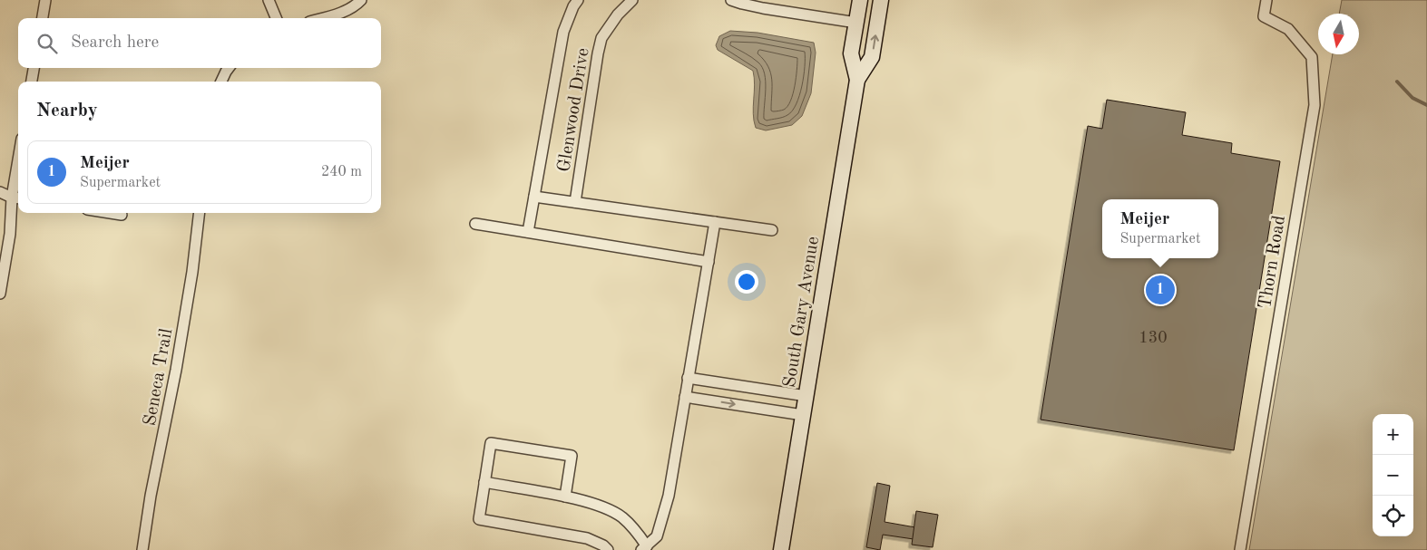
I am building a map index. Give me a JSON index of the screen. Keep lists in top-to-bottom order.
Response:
{
  "streets": {
    "main road": ["South Gary Avenue"],
    "street": ["Glenwood Drive", "Thorn Road", "Seneca Trail"]
  },
  "house_numbers": ["130"],
  "north": "bottom",
  "page": {
    "search": "Search here",
    "heading": "Nearby",
    "list": [
      {
        "mark": "1",
        "name": "Meijer",
        "note": "Supermarket",
        "value": "240 m"
      }
    ],
    "popup": ["Meijer", "Supermarket"],
    "pins": "1",
    "map_buttons": ["+", "−"]
  }
}
